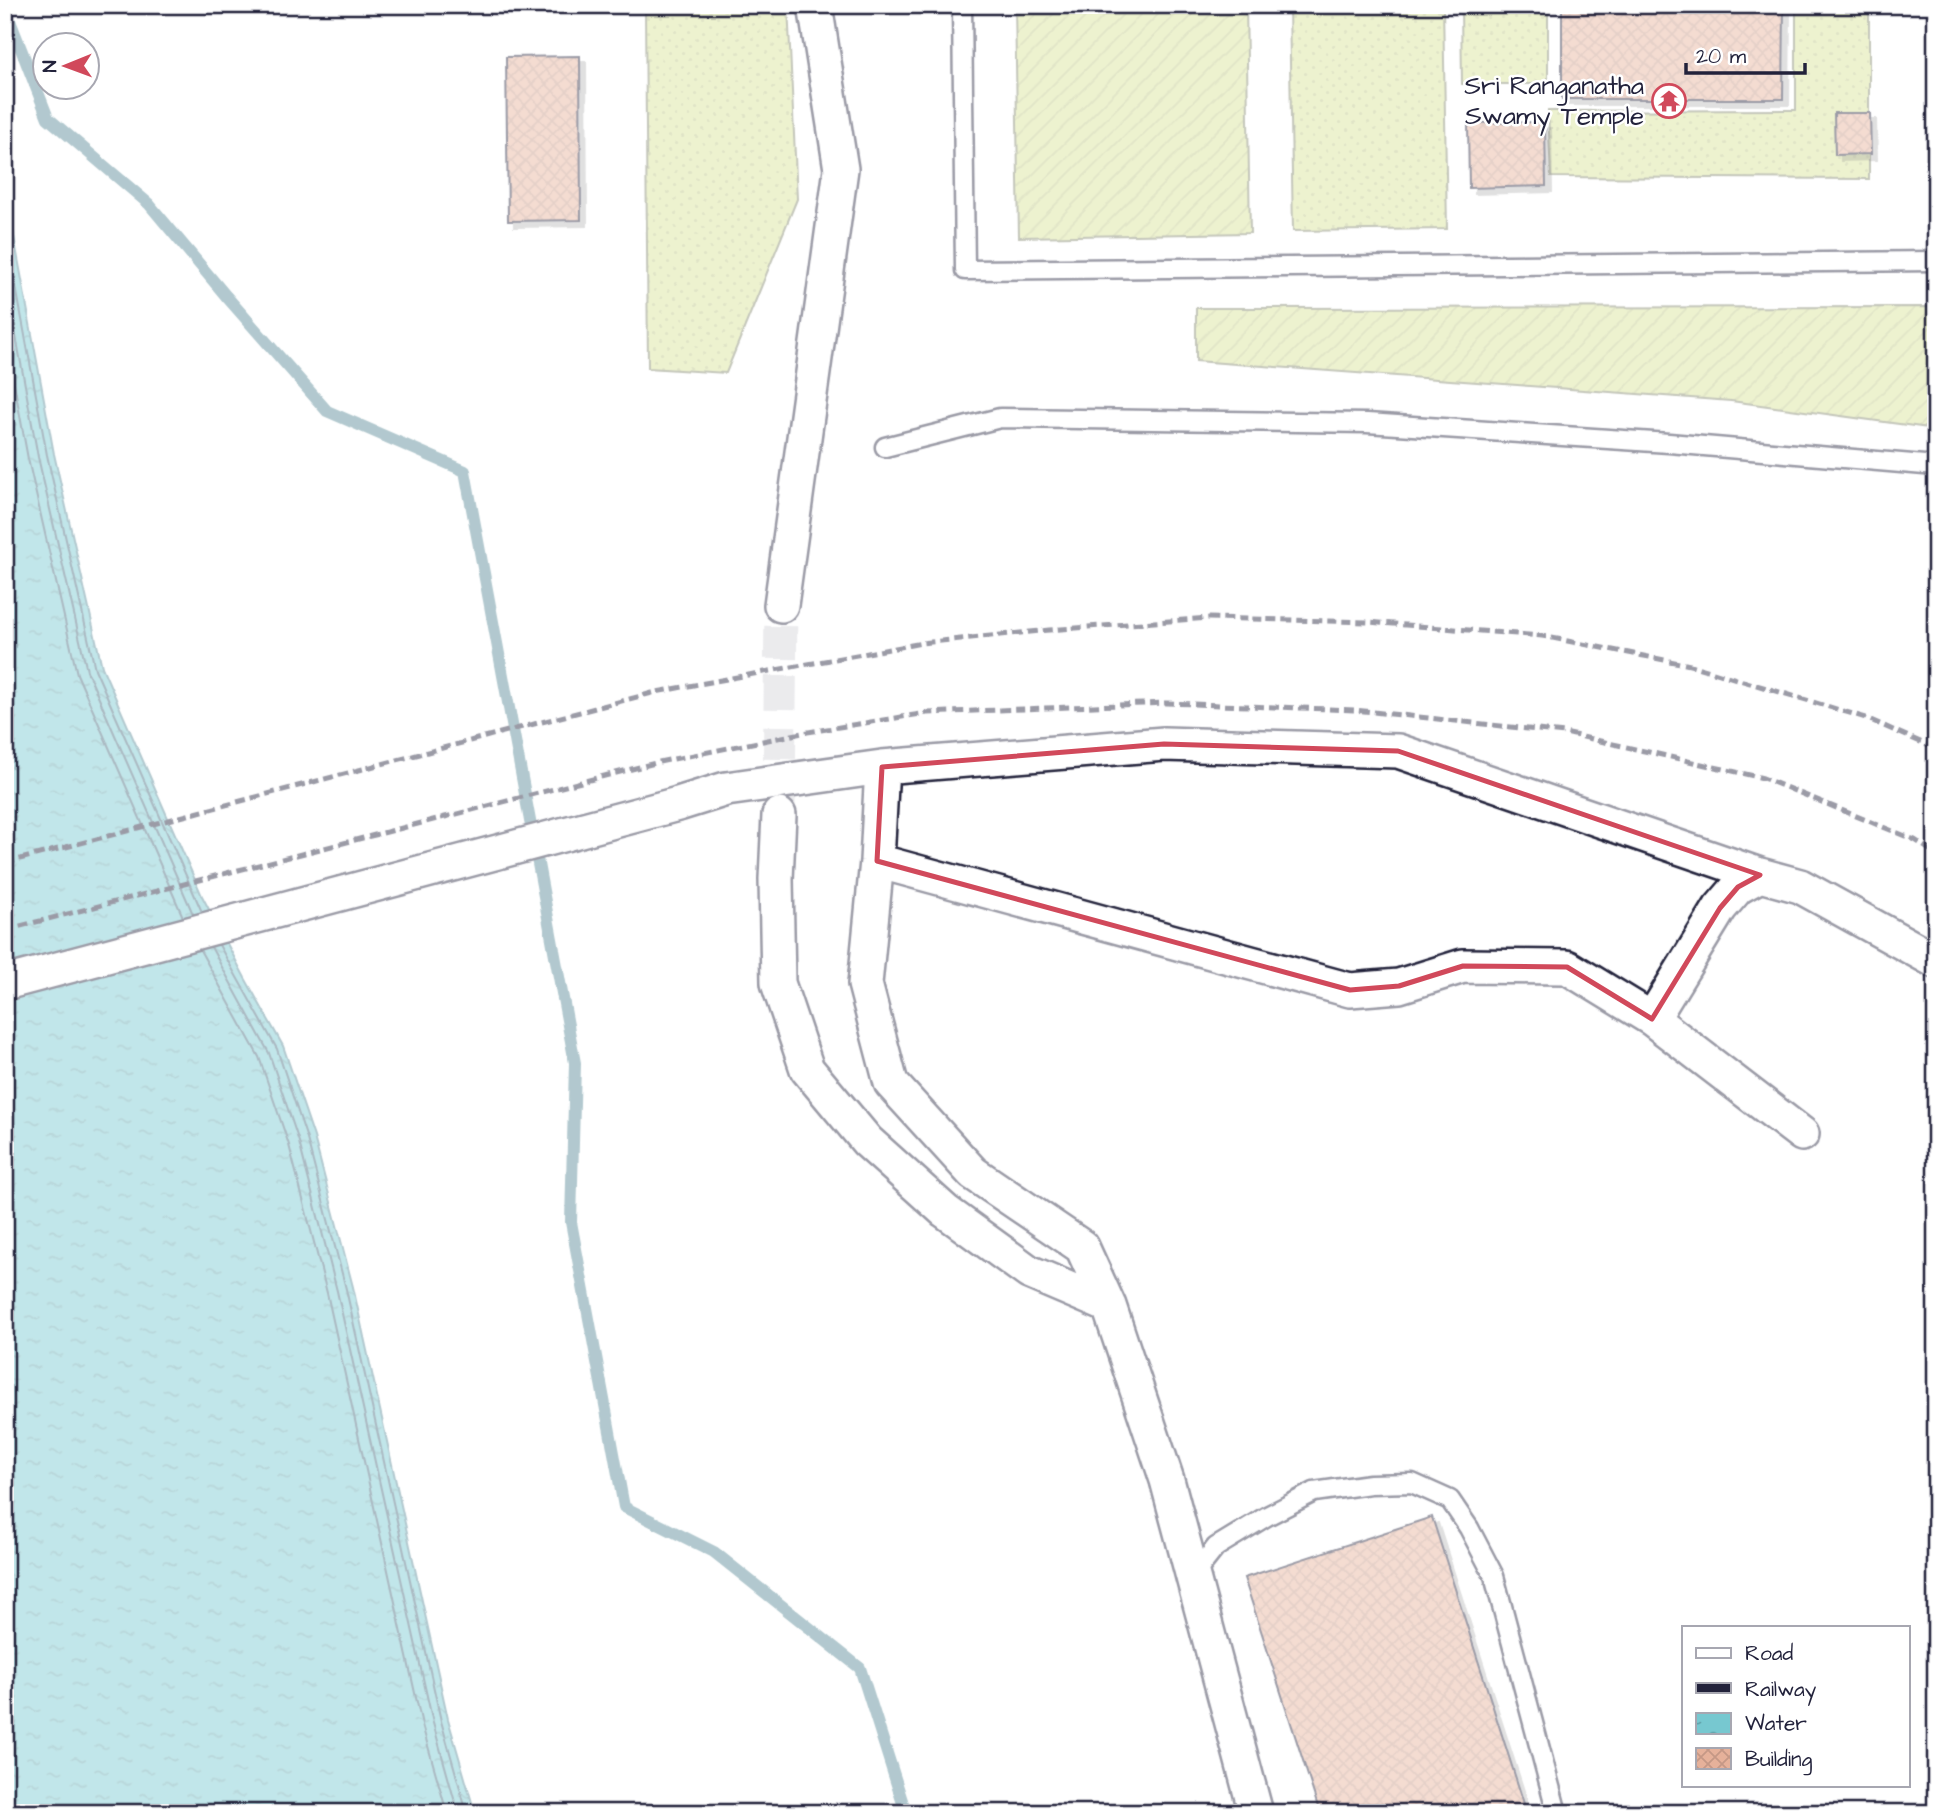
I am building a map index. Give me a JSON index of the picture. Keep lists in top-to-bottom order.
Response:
{
  "places": {
    "temple": ["Sri Ranganatha Swamy Temple"]
  },
  "legend": [
    "Road",
    "Railway",
    "Water",
    "Building"
  ],
  "scale_bar": "20 m",
  "north": "left"
}
